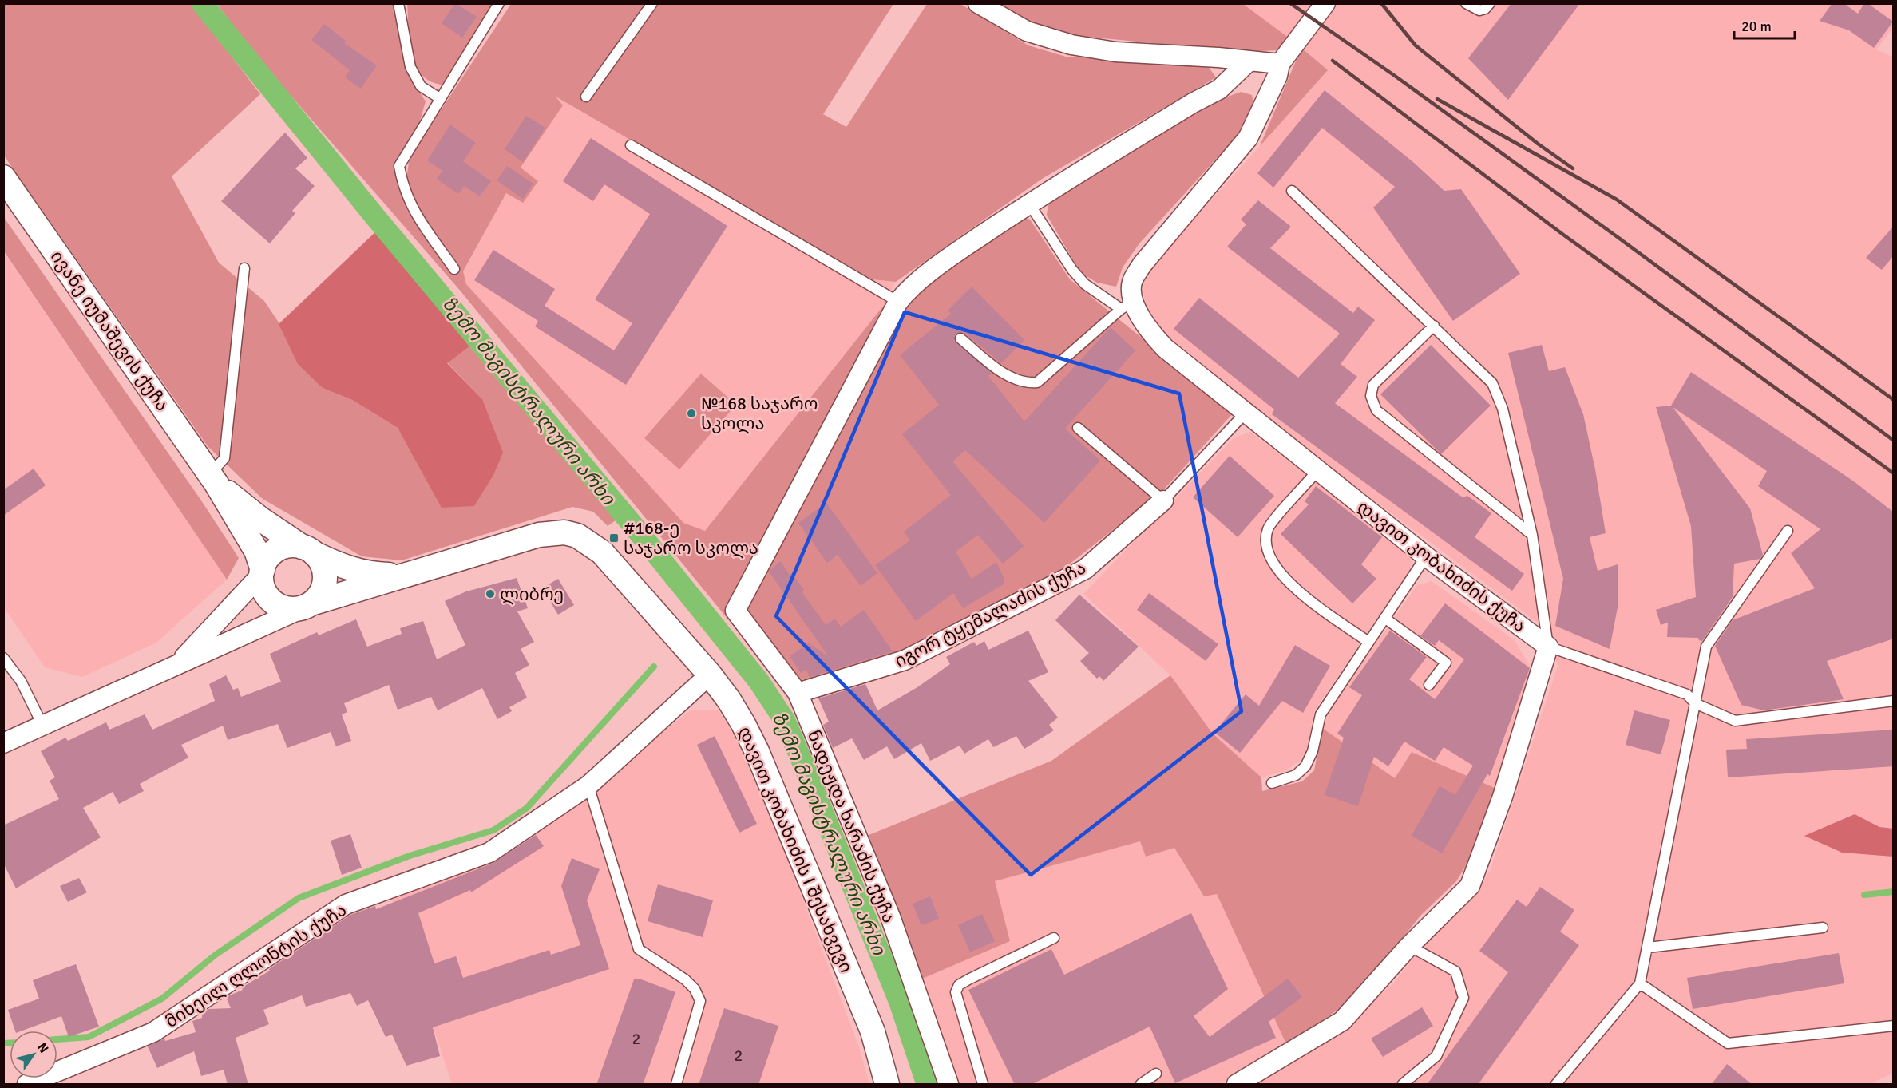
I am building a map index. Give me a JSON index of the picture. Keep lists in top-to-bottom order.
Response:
{
  "streets": {
    "street": [
      "ივანე იუმაშევის ქუჩა",
      "დავით კობახიძის ქუჩა",
      "იგორ ტყემალაძის ქუჩა",
      "ნადეჟდა ხარაძის ქუჩა",
      "დავით კობახიძის I შესახვევი",
      "მიხეილ ღლონტის ქუჩა"
    ]
  },
  "crossings": [
    ["ივანე იუმაშევის ქუჩა", "დავით კობახიძის I შესახვევი"],
    ["დავით კობახიძის ქუჩა", "იგორ ტყემალაძის ქუჩა"],
    ["იგორ ტყემალაძის ქუჩა", "ნადეჟდა ხარაძის ქუჩა"],
    ["დავით კობახიძის I შესახვევი", "მიხეილ ღლონტის ქუჩა"]
  ],
  "water": ["ზემო მაგისტრალური არხი"],
  "places": {
    "other": ["№168 საჯარო სკოლა", "ლიბრე"],
    "transit": ["#168-ე საჯარო სკოლა"]
  },
  "house_numbers": ["2", "2"],
  "scale_bar": "20 m",
  "north": "top right"
}
